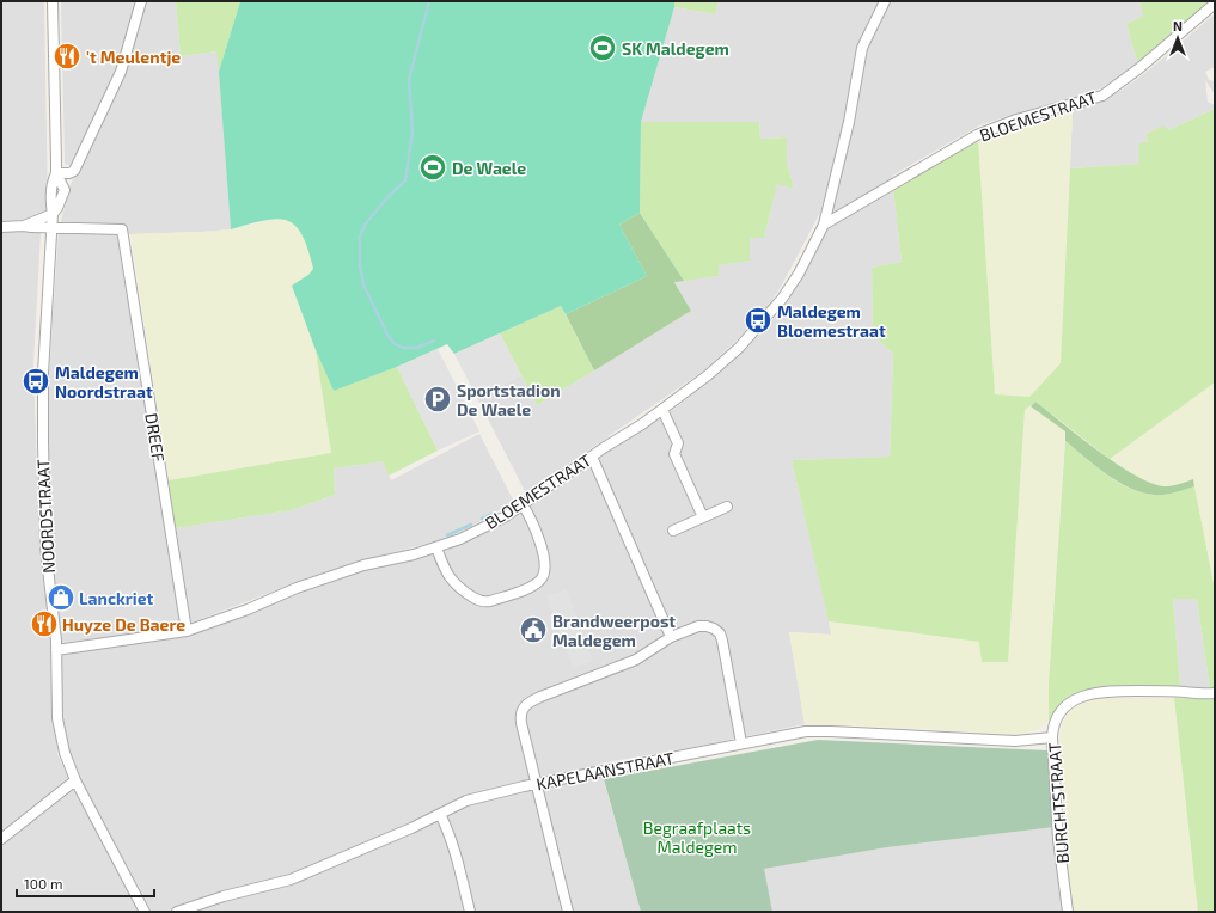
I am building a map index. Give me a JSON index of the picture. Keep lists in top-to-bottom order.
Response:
{
  "streets": {
    "street": [
      "BLOEMESTRAAT",
      "DREEF",
      "NOORDSTRAAT",
      "KAPELAANSTRAAT",
      "BURCHTSTRAAT"
    ]
  },
  "crossings": [
    ["BLOEMESTRAAT", "DREEF"],
    ["BLOEMESTRAAT", "NOORDSTRAAT"],
    ["DREEF", "NOORDSTRAAT"],
    ["KAPELAANSTRAAT", "BURCHTSTRAAT"]
  ],
  "parks": ["Begraafplaats Maldegem"],
  "places": {
    "sports": ["SK Maldegem", "De Waele"],
    "restaurant": ["'t Meulentje", "Huyze De Baere"],
    "bus stop": ["Maldegem Bloemestraat", "Maldegem Noordstraat"],
    "parking": ["Sportstadion De Waele"],
    "shop": ["Lanckriet"],
    "public building": ["Brandweerpost Maldegem"]
  },
  "scale_bar": "100 m",
  "north": "top"
}
